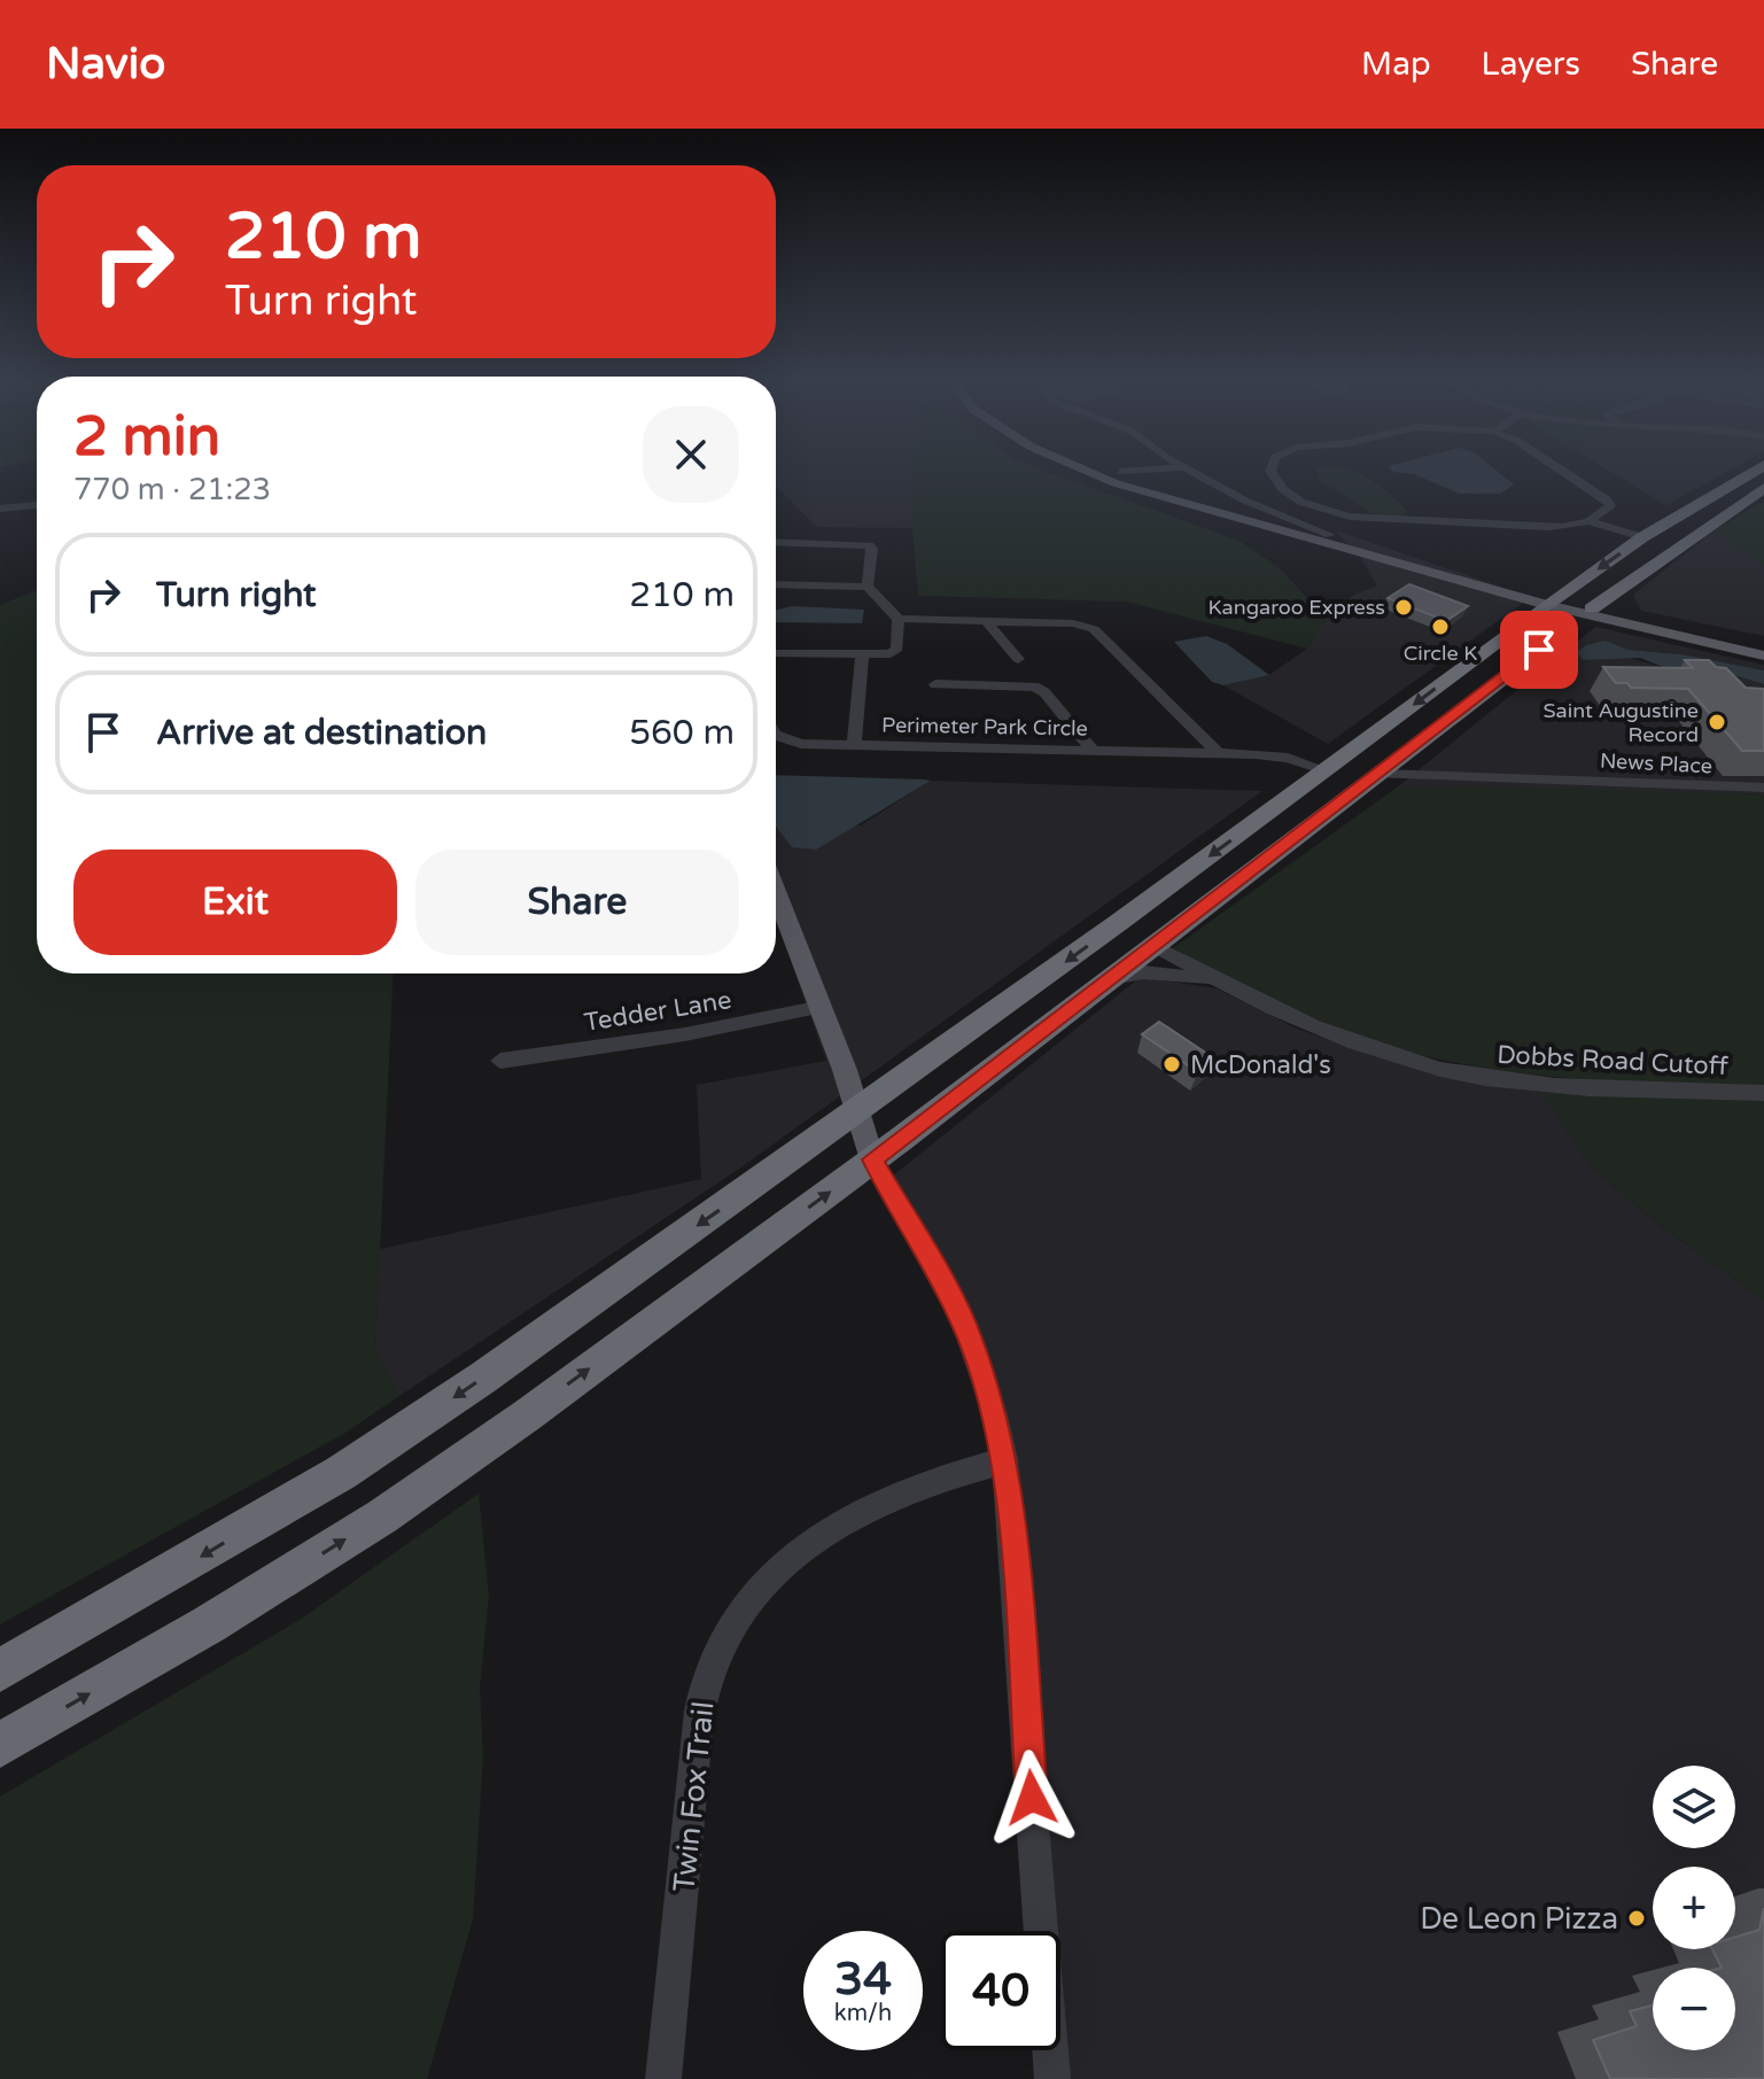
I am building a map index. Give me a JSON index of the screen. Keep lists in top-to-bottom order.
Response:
{
  "streets": {
    "street": [
      "Perimeter Park Circle",
      "News Place",
      "Tedder Lane",
      "Dobbs Road Cutoff",
      "Twin Fox Trail"
    ]
  },
  "places": [
    "Kangaroo Express",
    "Circle K",
    "Saint Augustine Record",
    "McDonald's",
    "De Leon Pizza"
  ],
  "page": {
    "header": "Navio",
    "nav": ["Map", "Layers", "Share"],
    "turn": ["210 m", "Turn right"],
    "heading": ["2 min", "770 m · 21:23"],
    "list": [
      {
        "name": "Turn right",
        "value": "210 m"
      },
      {
        "name": "Arrive at destination",
        "value": "560 m"
      }
    ],
    "buttons": ["Exit", "Share"],
    "map_buttons": ["+", "−"],
    "speed": "34 km/h",
    "limit": "40"
  }
}
